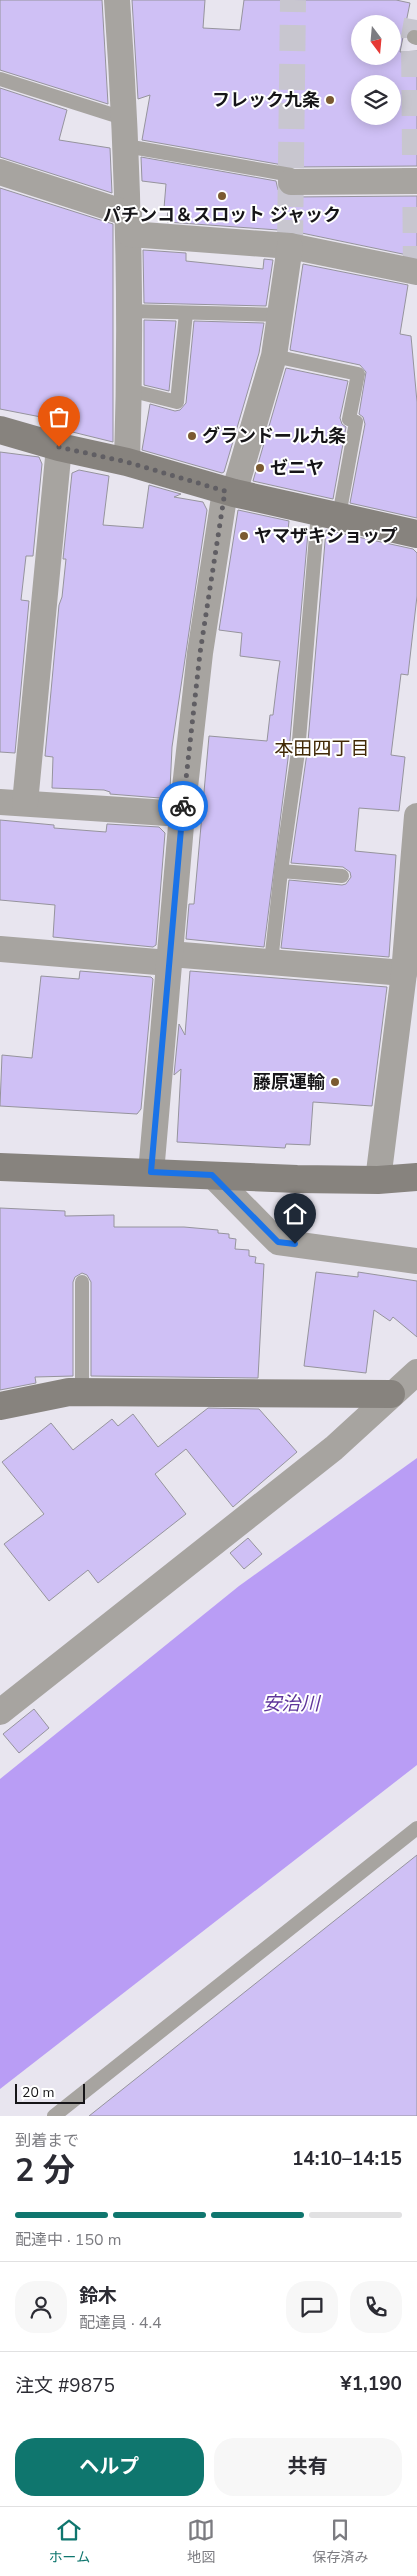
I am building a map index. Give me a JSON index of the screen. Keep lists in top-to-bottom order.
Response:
{
  "districts": ["本田四丁目"],
  "water": ["安治川"],
  "places": [
    "フレック九条",
    "パチンコ＆スロット ジャック",
    "グランドール九条",
    "ゼニヤ",
    "ヤマザキショップ",
    "藤原運輸"
  ],
  "scale_bar": "20 m",
  "north": "bottom",
  "page": {
    "scale": "20 m",
    "heading": ["2 分", "到着まで", "14:10–14:15"],
    "panel": [
      "鈴木",
      "配達員 · 4.4",
      "注文 #9875",
      "¥1,190"
    ],
    "bar": "配達中 · 150 m",
    "buttons": ["ヘルプ", "共有"],
    "tabs": ["ホーム", "地図", "保存済み"]
  }
}
